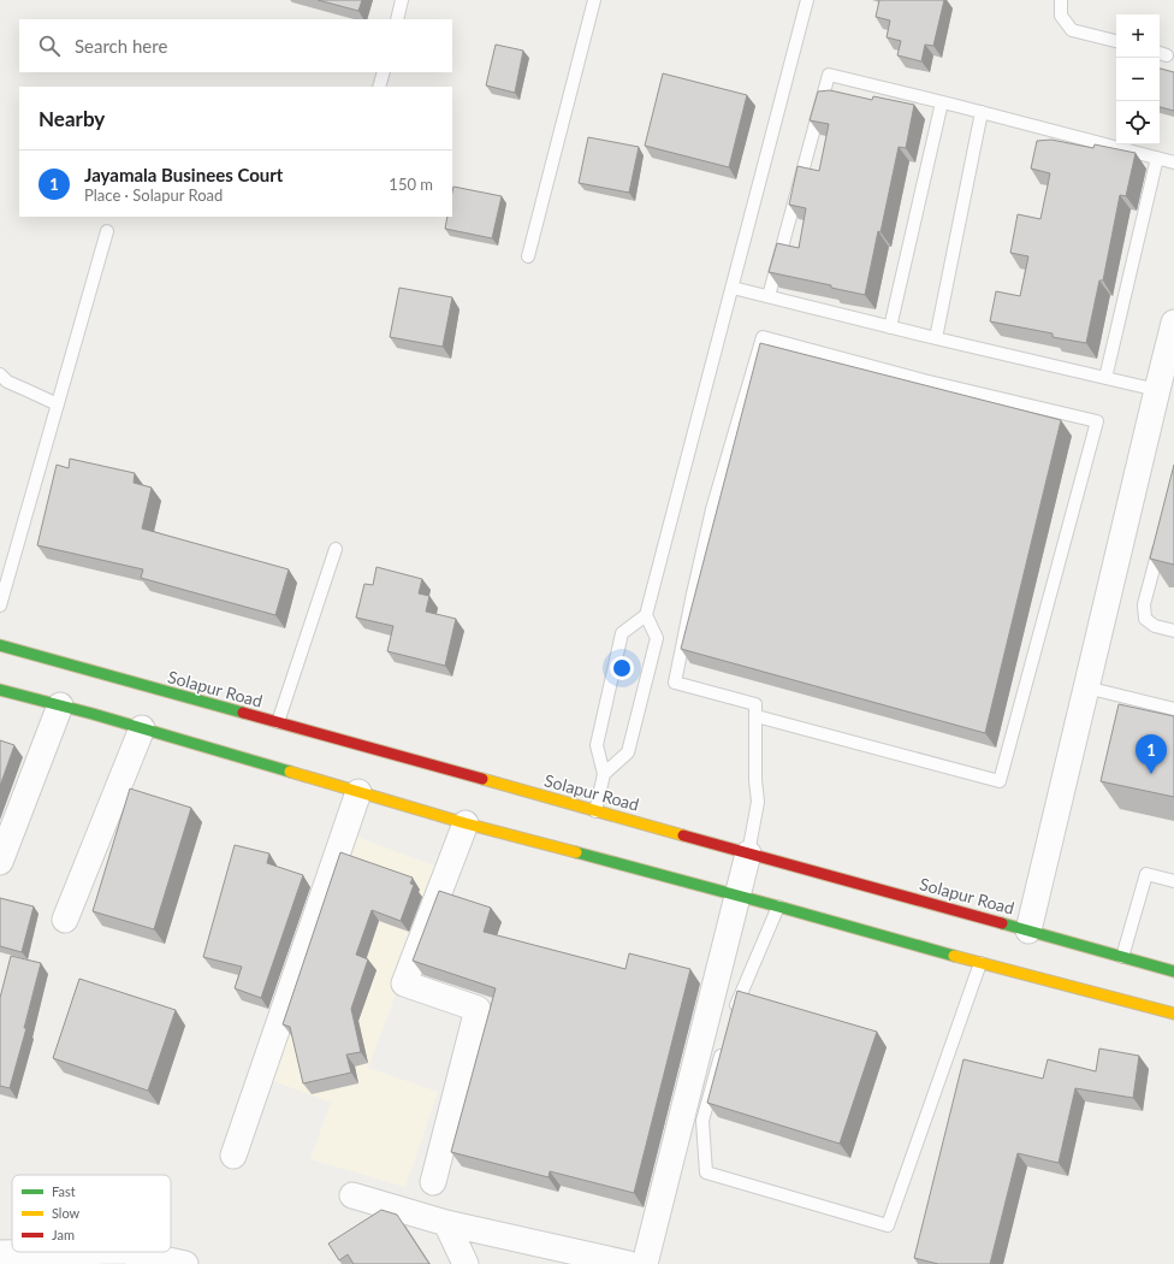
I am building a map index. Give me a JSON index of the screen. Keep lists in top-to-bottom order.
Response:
{
  "streets": {
    "highway": ["Solapur Road"]
  },
  "legend": ["Fast", "Slow", "Jam"],
  "page": {
    "map_buttons": ["+", "−"],
    "search": "Search here",
    "heading": "Nearby",
    "list": [
      {
        "mark": "1",
        "name": "Jayamala Businees Court",
        "note": "Place · Solapur Road",
        "value": "150 m"
      }
    ],
    "pins": "1"
  }
}
